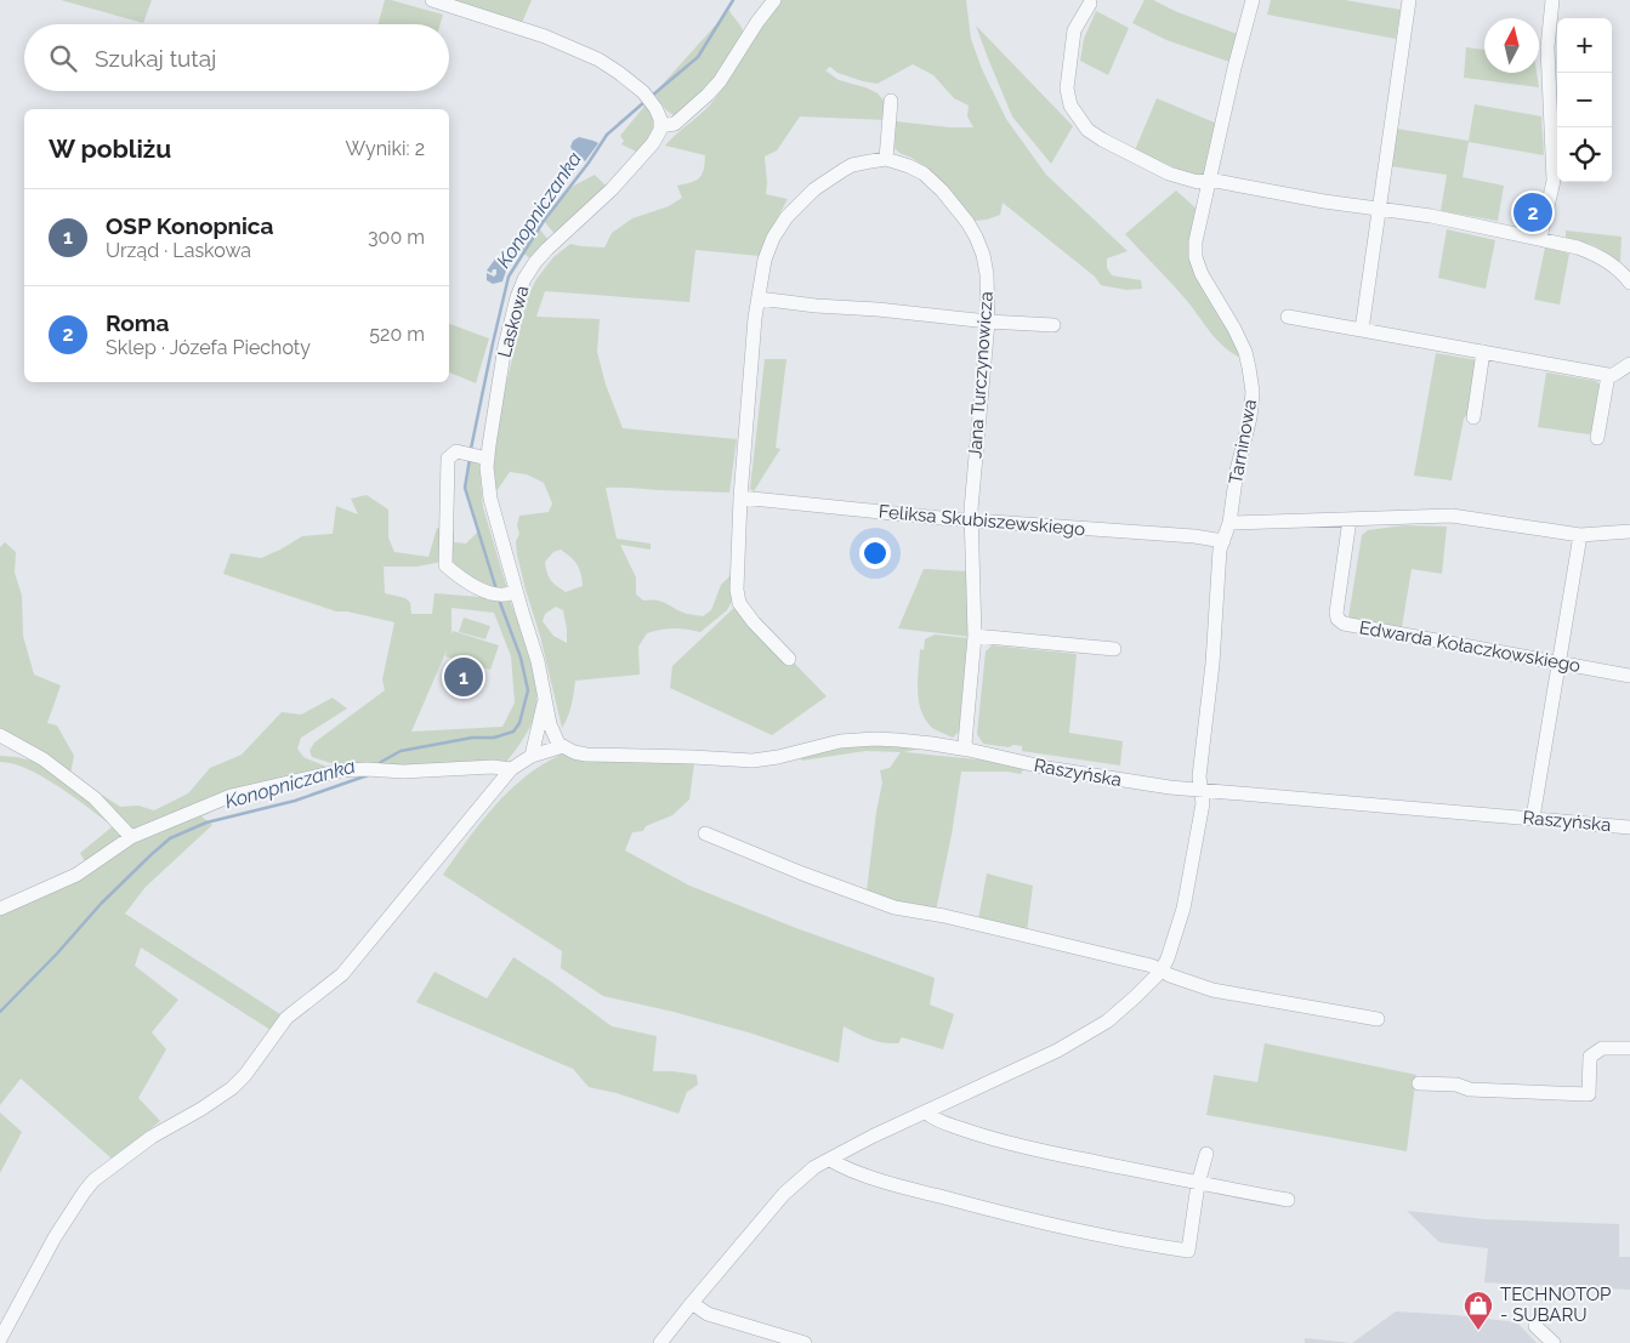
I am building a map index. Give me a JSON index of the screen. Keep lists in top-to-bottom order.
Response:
{
  "streets": {
    "street": [
      "Laskowa",
      "Jana Turczynowicza",
      "Tarninowa",
      "Feliksa Skubiszewskiego",
      "Edwarda Kołaczkowskiego",
      "Raszyńska"
    ]
  },
  "crossings": [
    ["Laskowa", "Raszyńska"],
    ["Jana Turczynowicza", "Feliksa Skubiszewskiego"],
    ["Jana Turczynowicza", "Raszyńska"],
    ["Tarninowa", "Feliksa Skubiszewskiego"],
    ["Tarninowa", "Raszyńska"]
  ],
  "water": ["Konopniczanka"],
  "places": {
    "shop": ["TECHNOTOP - SUBARU"]
  },
  "north": "top",
  "page": {
    "map_buttons": ["+", "−"],
    "search": "Szukaj tutaj",
    "heading": ["W pobliżu", "Wyniki: 2"],
    "list": [
      {
        "mark": "1",
        "name": "OSP Konopnica",
        "note": "Urząd · Laskowa",
        "value": "300 m"
      },
      {
        "mark": "2",
        "name": "Roma",
        "note": "Sklep · Józefa Piechoty",
        "value": "520 m"
      }
    ],
    "pins": ["2", "1"]
  }
}
